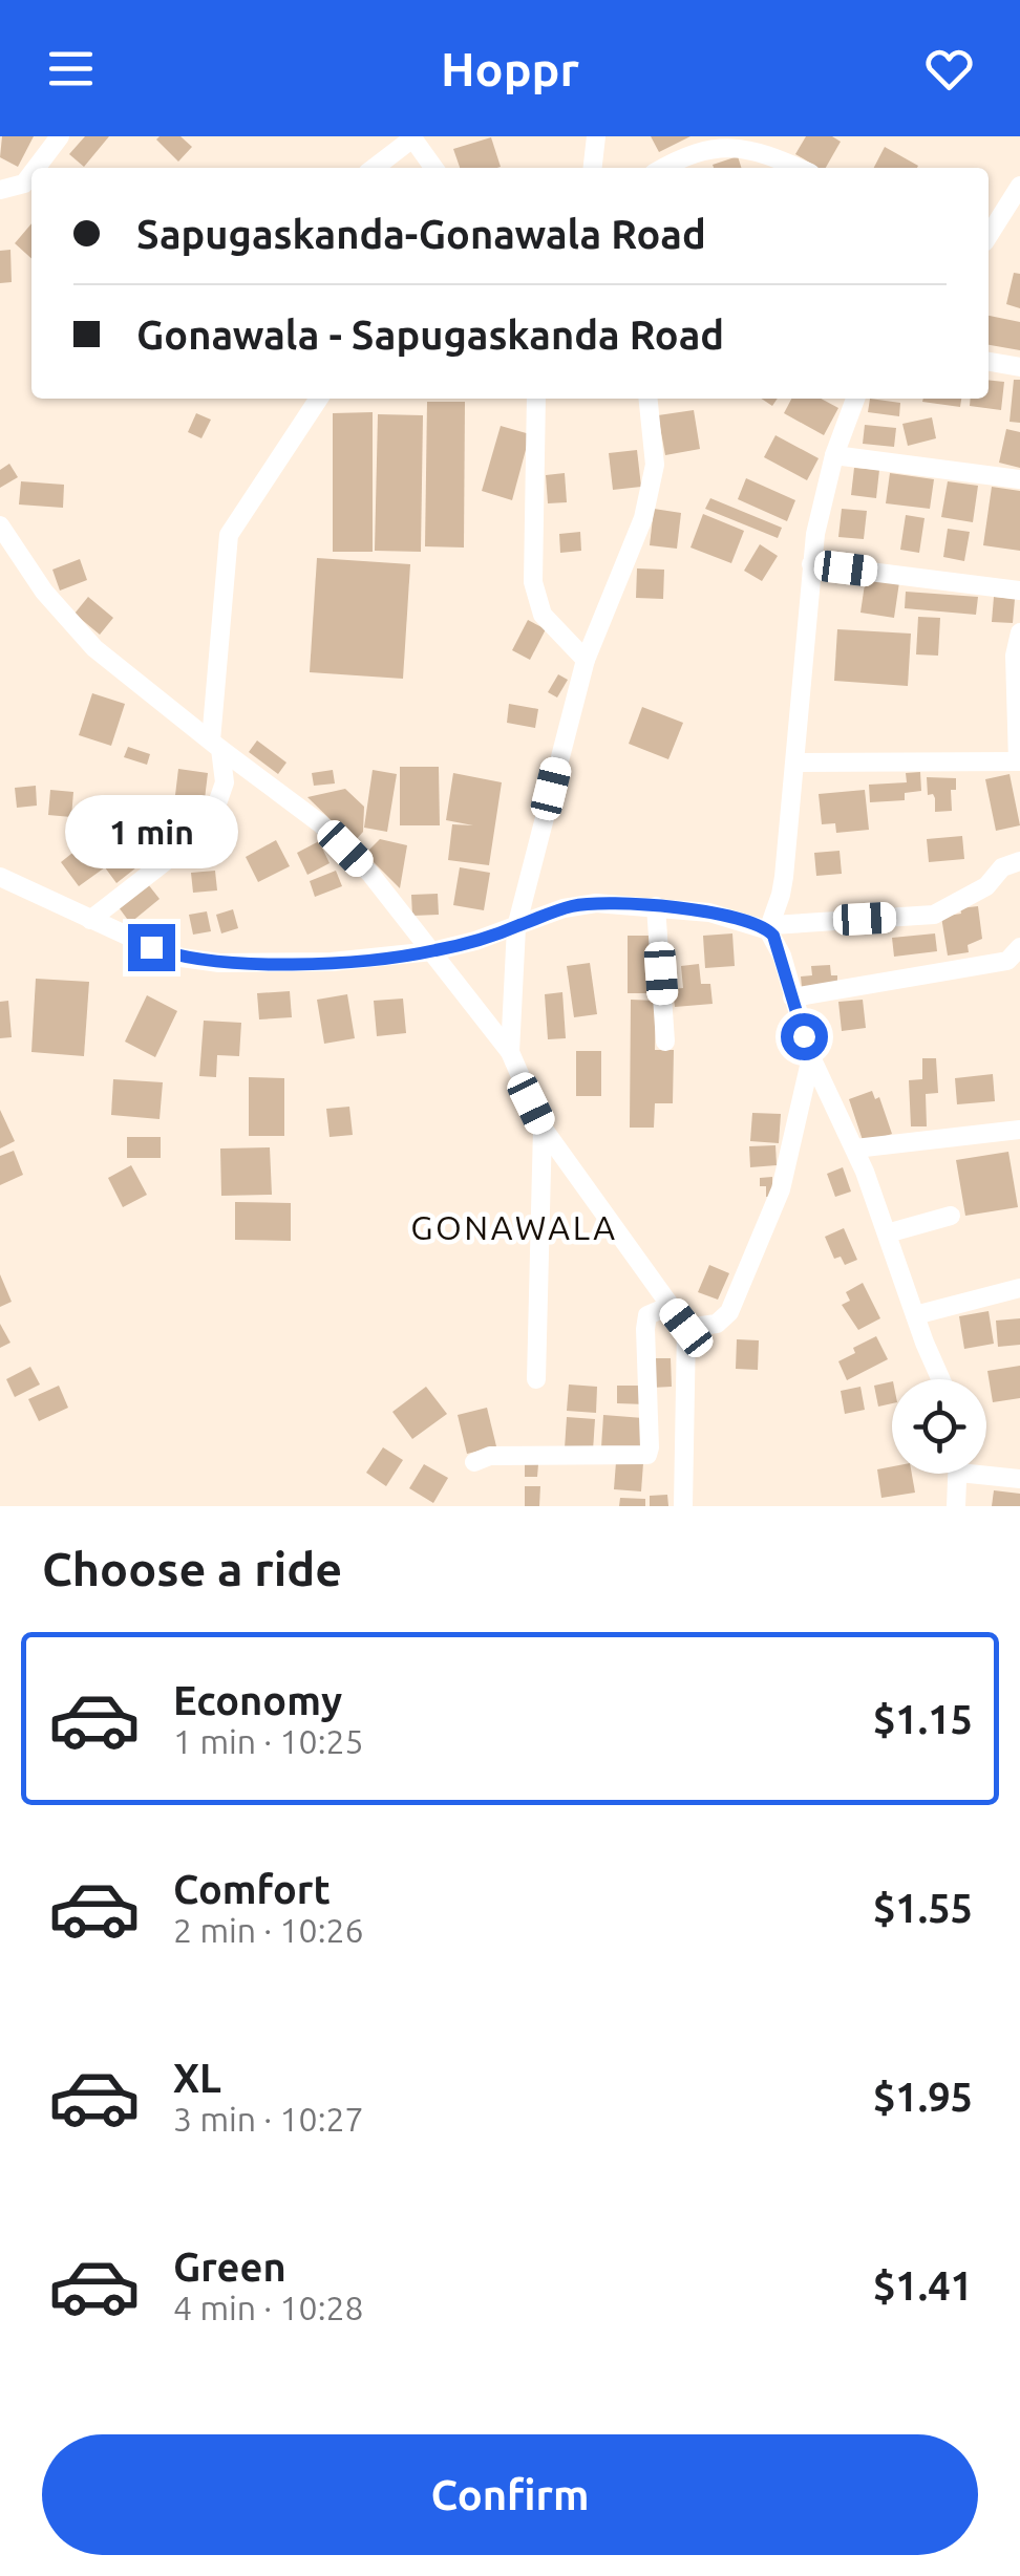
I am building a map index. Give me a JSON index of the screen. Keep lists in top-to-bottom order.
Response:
{
  "districts": ["GONAWALA"],
  "page": {
    "header": "Hoppr",
    "banner": ["Sapugaskanda-Gonawala Road", "Gonawala - Sapugaskanda Road"],
    "bubble": "1 min",
    "heading": "Choose a ride",
    "list": [
      {
        "name": "Economy",
        "note": "1 min · 10:25",
        "value": "$1.15"
      },
      {
        "name": "Comfort",
        "note": "2 min · 10:26",
        "value": "$1.55"
      },
      {
        "name": "XL",
        "note": "3 min · 10:27",
        "value": "$1.95"
      },
      {
        "name": "Green",
        "note": "4 min · 10:28",
        "value": "$1.41"
      }
    ],
    "buttons": "Confirm"
  }
}
